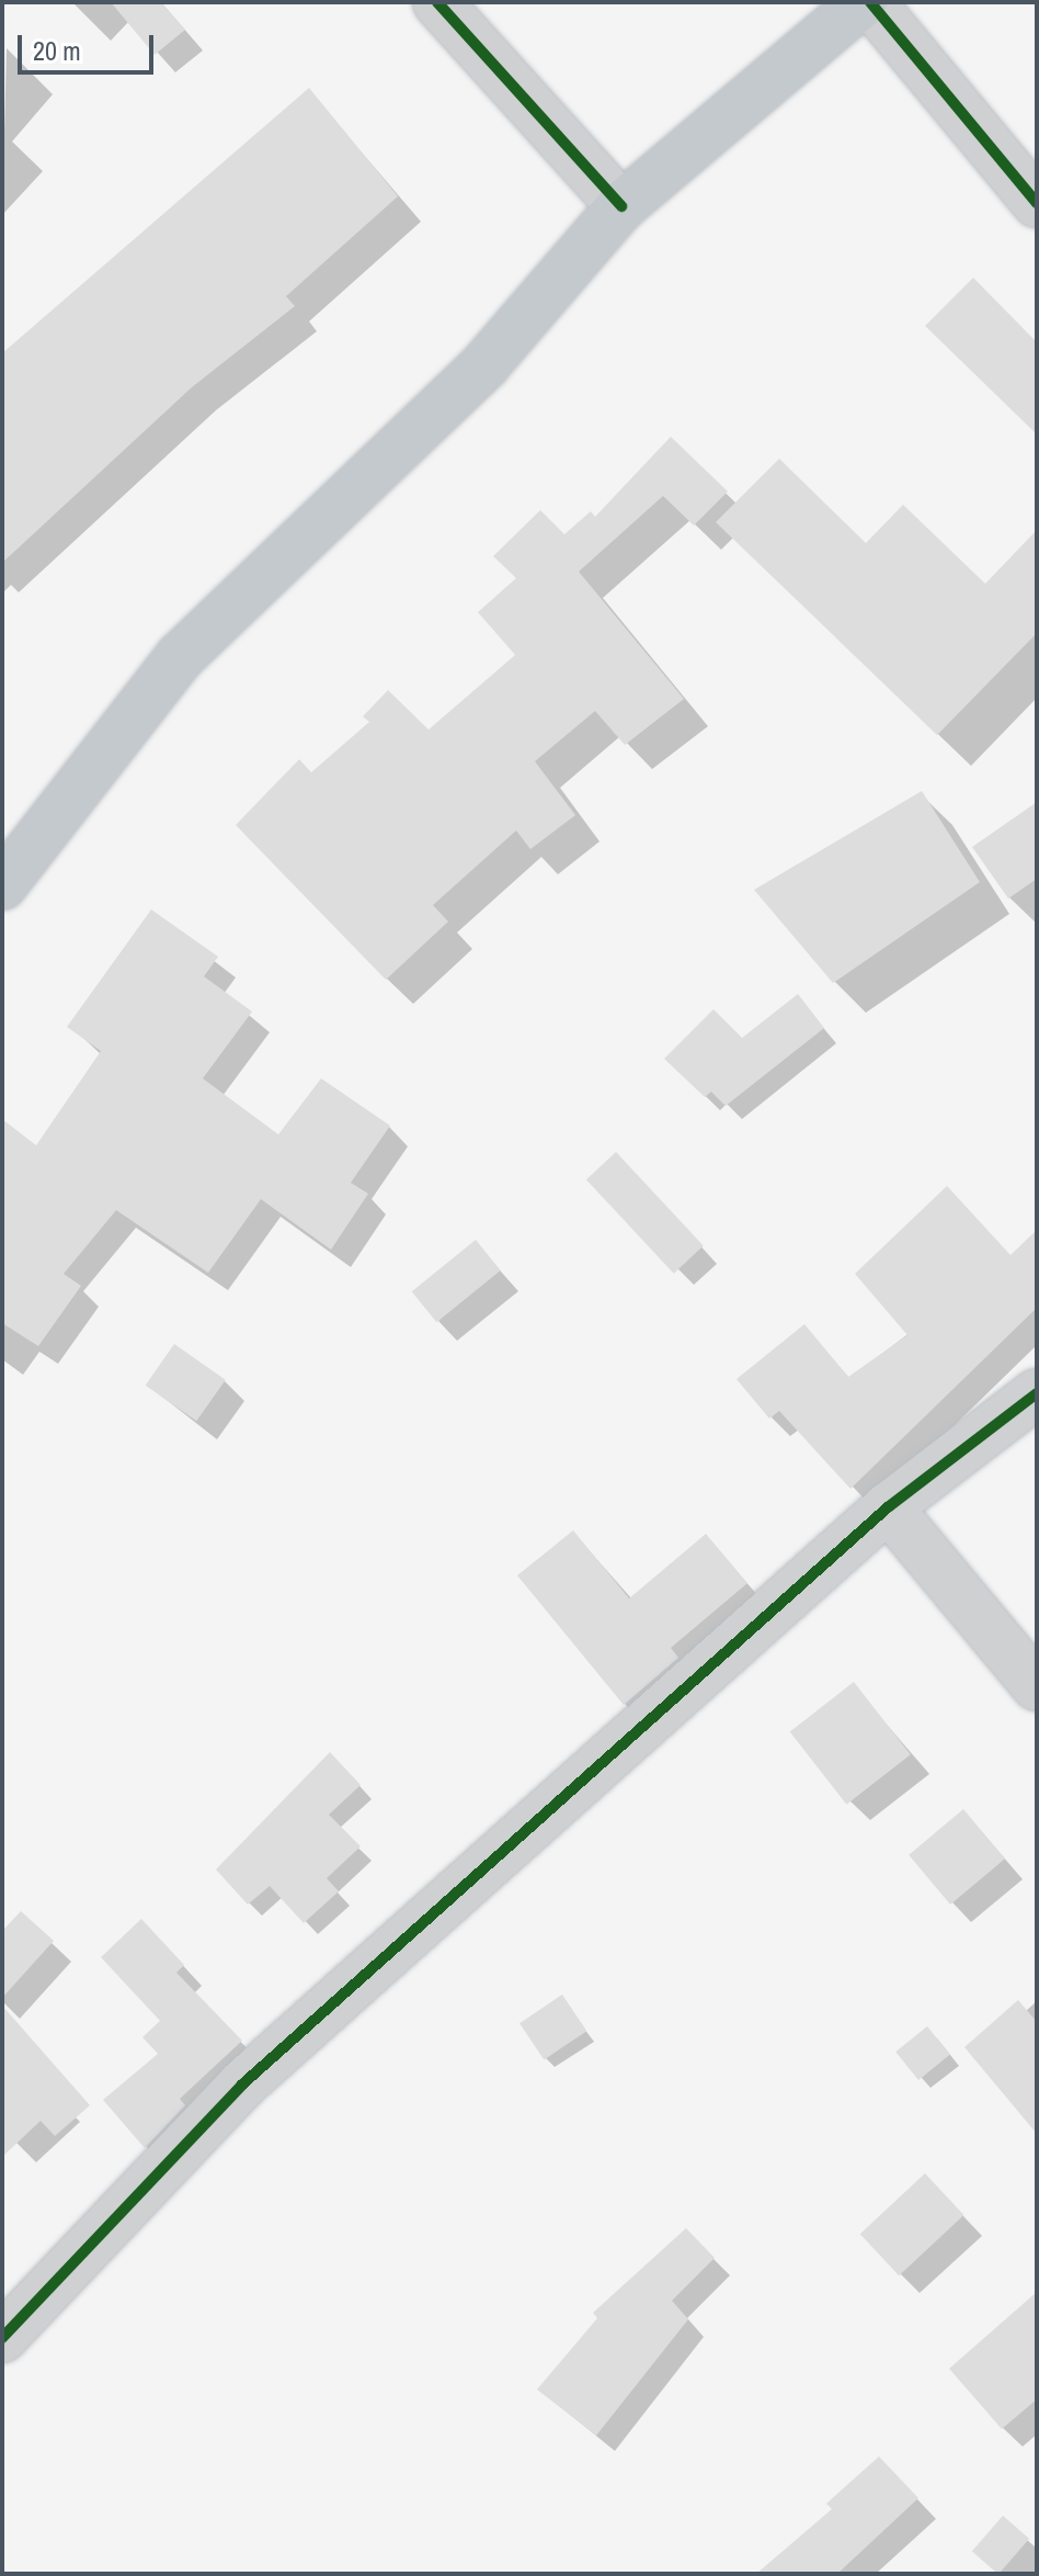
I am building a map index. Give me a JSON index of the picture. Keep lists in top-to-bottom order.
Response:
{
  "scale_bar": "20 m"
}
